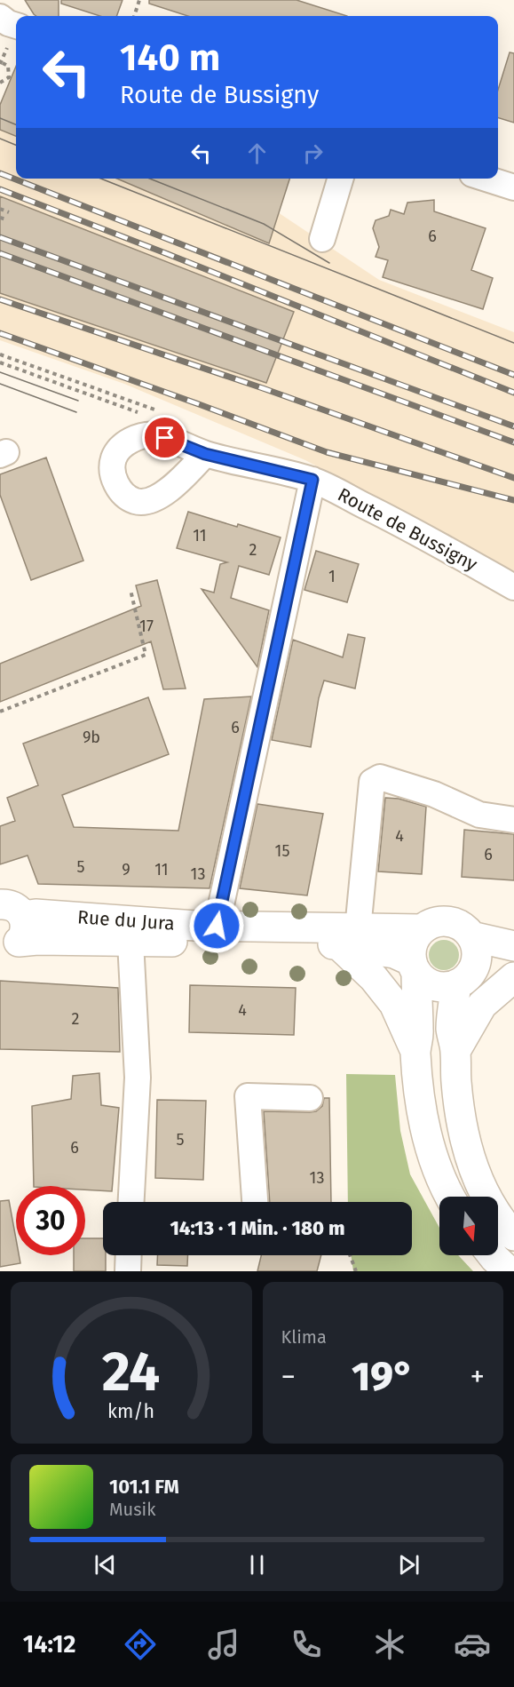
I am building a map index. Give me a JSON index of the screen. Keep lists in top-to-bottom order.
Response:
{
  "streets": {
    "main road": ["Rue du Jura"],
    "street": ["Route de Bussigny"]
  },
  "house_numbers": [
    "6",
    "11",
    "2",
    "1",
    "17",
    "6",
    "9b",
    "4",
    "15",
    "6",
    "5",
    "9",
    "11",
    "13",
    "4",
    "2",
    "5",
    "6",
    "13"
  ],
  "north": "bottom",
  "page": {
    "turn": ["140 m", "Route de Bussigny"],
    "limit": "30",
    "trip": "14:13 · 1 Min. · 180 m",
    "tile": "Klima",
    "heat": ["−", "19°", "+"],
    "song": ["101.1 FM", "Musik"],
    "tabs": "14:12",
    "gauge": ["24", "km/h"]
  }
}
